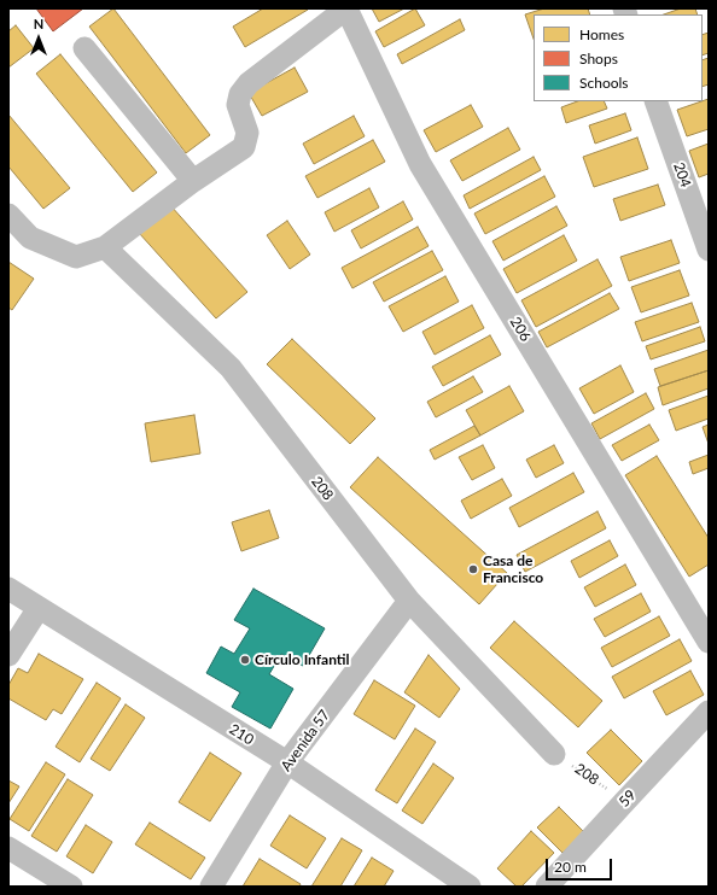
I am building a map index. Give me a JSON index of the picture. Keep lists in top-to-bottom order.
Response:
{
  "streets": {
    "street": [
      "204",
      "206",
      "208",
      "210",
      "Avenida 57",
      "59"
    ]
  },
  "crossings": [
    ["208", "Avenida 57"],
    ["208", "59"],
    ["210", "Avenida 57"]
  ],
  "places": ["Casa de Francisco", "Círculo Infantil"],
  "legend": ["Homes", "Shops", "Schools"],
  "scale_bar": "20 m",
  "north": "top"
}
